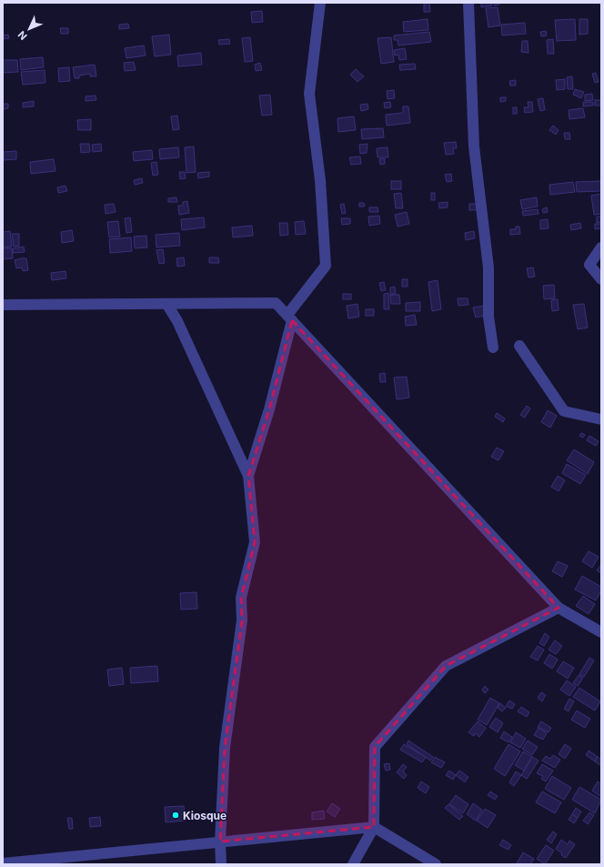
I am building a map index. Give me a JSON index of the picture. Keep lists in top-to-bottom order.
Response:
{
  "places": ["Kiosque"],
  "north": "bottom left"
}
